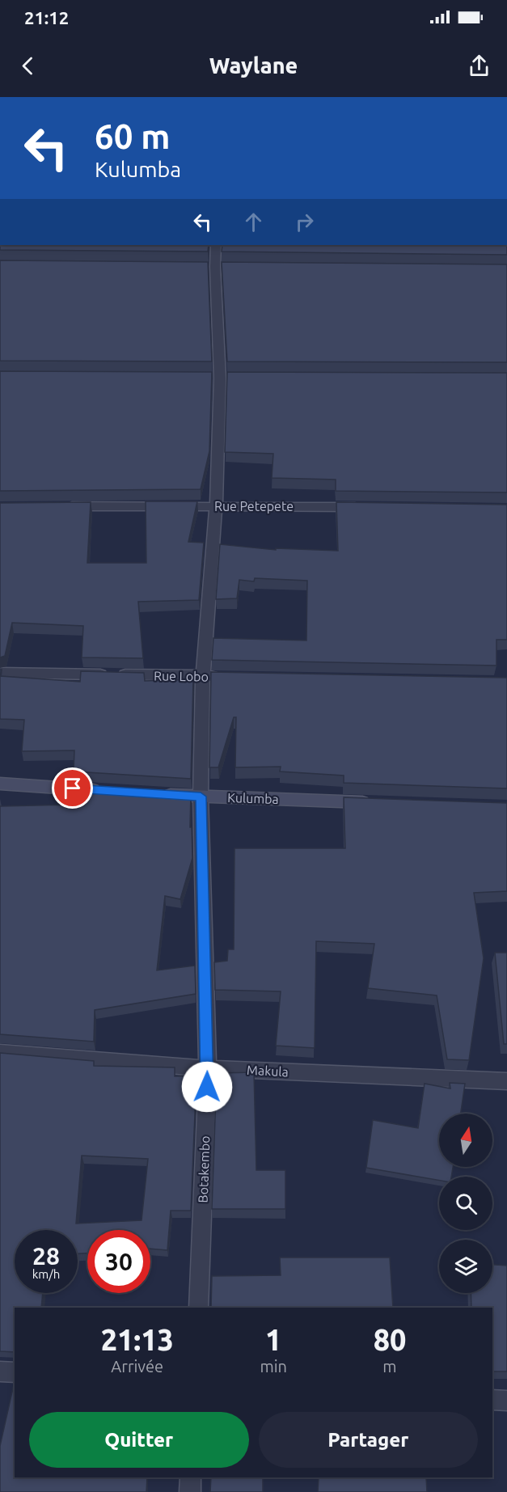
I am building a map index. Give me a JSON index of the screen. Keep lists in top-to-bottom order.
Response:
{
  "streets": {
    "street": [
      "Rue Petepete",
      "Rue Lobo",
      "Kulumba",
      "Makula",
      "Botakembo"
    ]
  },
  "crossings": [
    ["Rue Petepete", "Botakembo"],
    ["Rue Lobo", "Botakembo"],
    ["Kulumba", "Botakembo"],
    ["Makula", "Botakembo"]
  ],
  "north": "top",
  "page": {
    "status": "21:12",
    "header": "Waylane",
    "turn": ["60 m", "Kulumba"],
    "speed": "28 km/h",
    "limit": "30",
    "eta": [
      "21:13",
      "Arrivée",
      "1",
      "min",
      "80",
      "m"
    ],
    "buttons": ["Quitter", "Partager"]
  }
}
